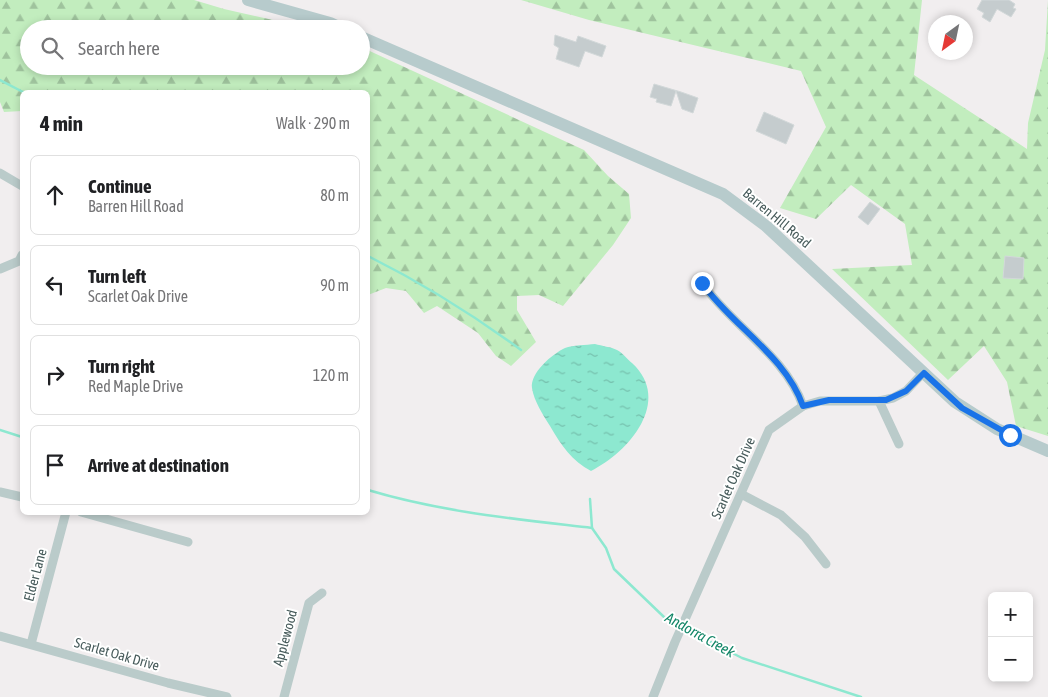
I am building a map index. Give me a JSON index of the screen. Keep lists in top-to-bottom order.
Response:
{
  "streets": {
    "street": [
      "Barren Hill Road",
      "Scarlet Oak Drive",
      "Elder Lane",
      "Applewood"
    ]
  },
  "crossings": [
    ["Barren Hill Road", "Scarlet Oak Drive"],
    ["Scarlet Oak Drive", "Elder Lane"]
  ],
  "water": ["Andorra Creek"],
  "north": "bottom left",
  "page": {
    "search": "Search here",
    "heading": ["4 min", "Walk · 290 m"],
    "list": [
      ["Continue", "Barren Hill Road", "80 m"],
      ["Turn left", "Scarlet Oak Drive", "90 m"],
      ["Turn right", "Red Maple Drive", "120 m"],
      "Arrive at destination"
    ],
    "map_buttons": ["+", "−"]
  }
}
